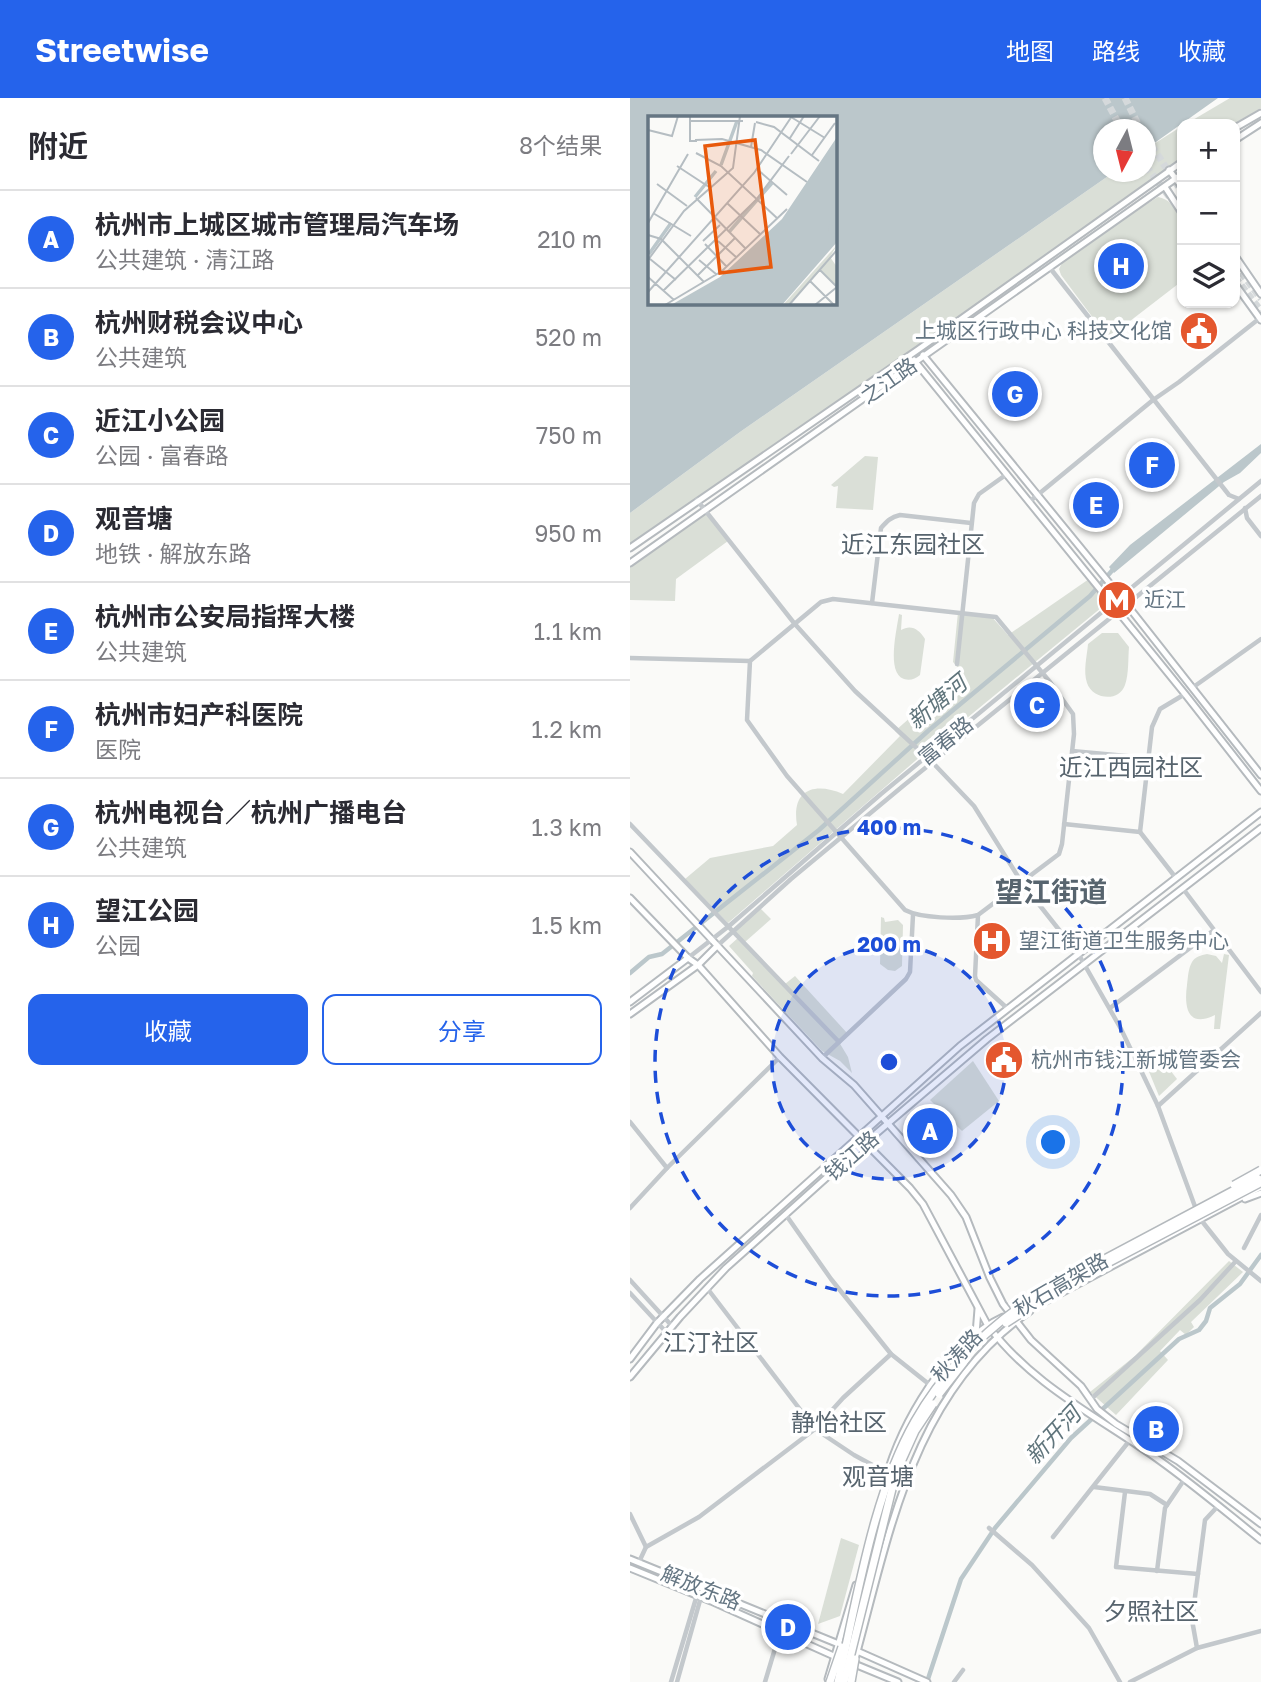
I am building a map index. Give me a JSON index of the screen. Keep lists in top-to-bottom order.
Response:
{
  "streets": {
    "highway": ["秋石高架路"],
    "main road": [
      "之江路",
      "富春路",
      "钱江路",
      "秋涛路",
      "解放东路"
    ]
  },
  "crossings": [
    ["秋石高架路", "秋涛路"],
    ["秋涛路", "解放东路"]
  ],
  "districts": [
    "近江东园社区",
    "近江西园社区",
    "望江街道",
    "江汀社区",
    "静怡社区",
    "观音塘",
    "夕照社区"
  ],
  "water": ["新塘河", "新开河"],
  "places": {
    "public building": ["上城区行政中心 科技文化馆", "杭州市钱江新城管委会"],
    "metro station": ["近江"],
    "hospital": ["望江街道卫生服务中心"]
  },
  "north": "bottom",
  "page": {
    "header": "Streetwise",
    "nav": ["地图", "路线", "收藏"],
    "heading": ["附近", "8个结果"],
    "map_buttons": ["+", "−"],
    "list": [
      {
        "mark": "A",
        "name": "杭州市上城区城市管理局汽车场",
        "note": "公共建筑 · 清江路",
        "value": "210 m"
      },
      {
        "mark": "B",
        "name": "杭州财税会议中心",
        "note": "公共建筑",
        "value": "520 m"
      },
      {
        "mark": "C",
        "name": "近江小公园",
        "note": "公园 · 富春路",
        "value": "750 m"
      },
      {
        "mark": "D",
        "name": "观音塘",
        "note": "地铁 · 解放东路",
        "value": "950 m"
      },
      {
        "mark": "E",
        "name": "杭州市公安局指挥大楼",
        "note": "公共建筑",
        "value": "1.1 km"
      },
      {
        "mark": "F",
        "name": "杭州市妇产科医院",
        "note": "医院",
        "value": "1.2 km"
      },
      {
        "mark": "G",
        "name": "杭州电视台／杭州广播电台",
        "note": "公共建筑",
        "value": "1.3 km"
      },
      {
        "mark": "H",
        "name": "望江公园",
        "note": "公园",
        "value": "1.5 km"
      }
    ],
    "pins": [
      "H",
      "G",
      "F",
      "E",
      "C",
      "A",
      "B",
      "D"
    ],
    "buttons": ["收藏", "分享"]
  },
  "rings": ["400 m", "200 m"]
}
